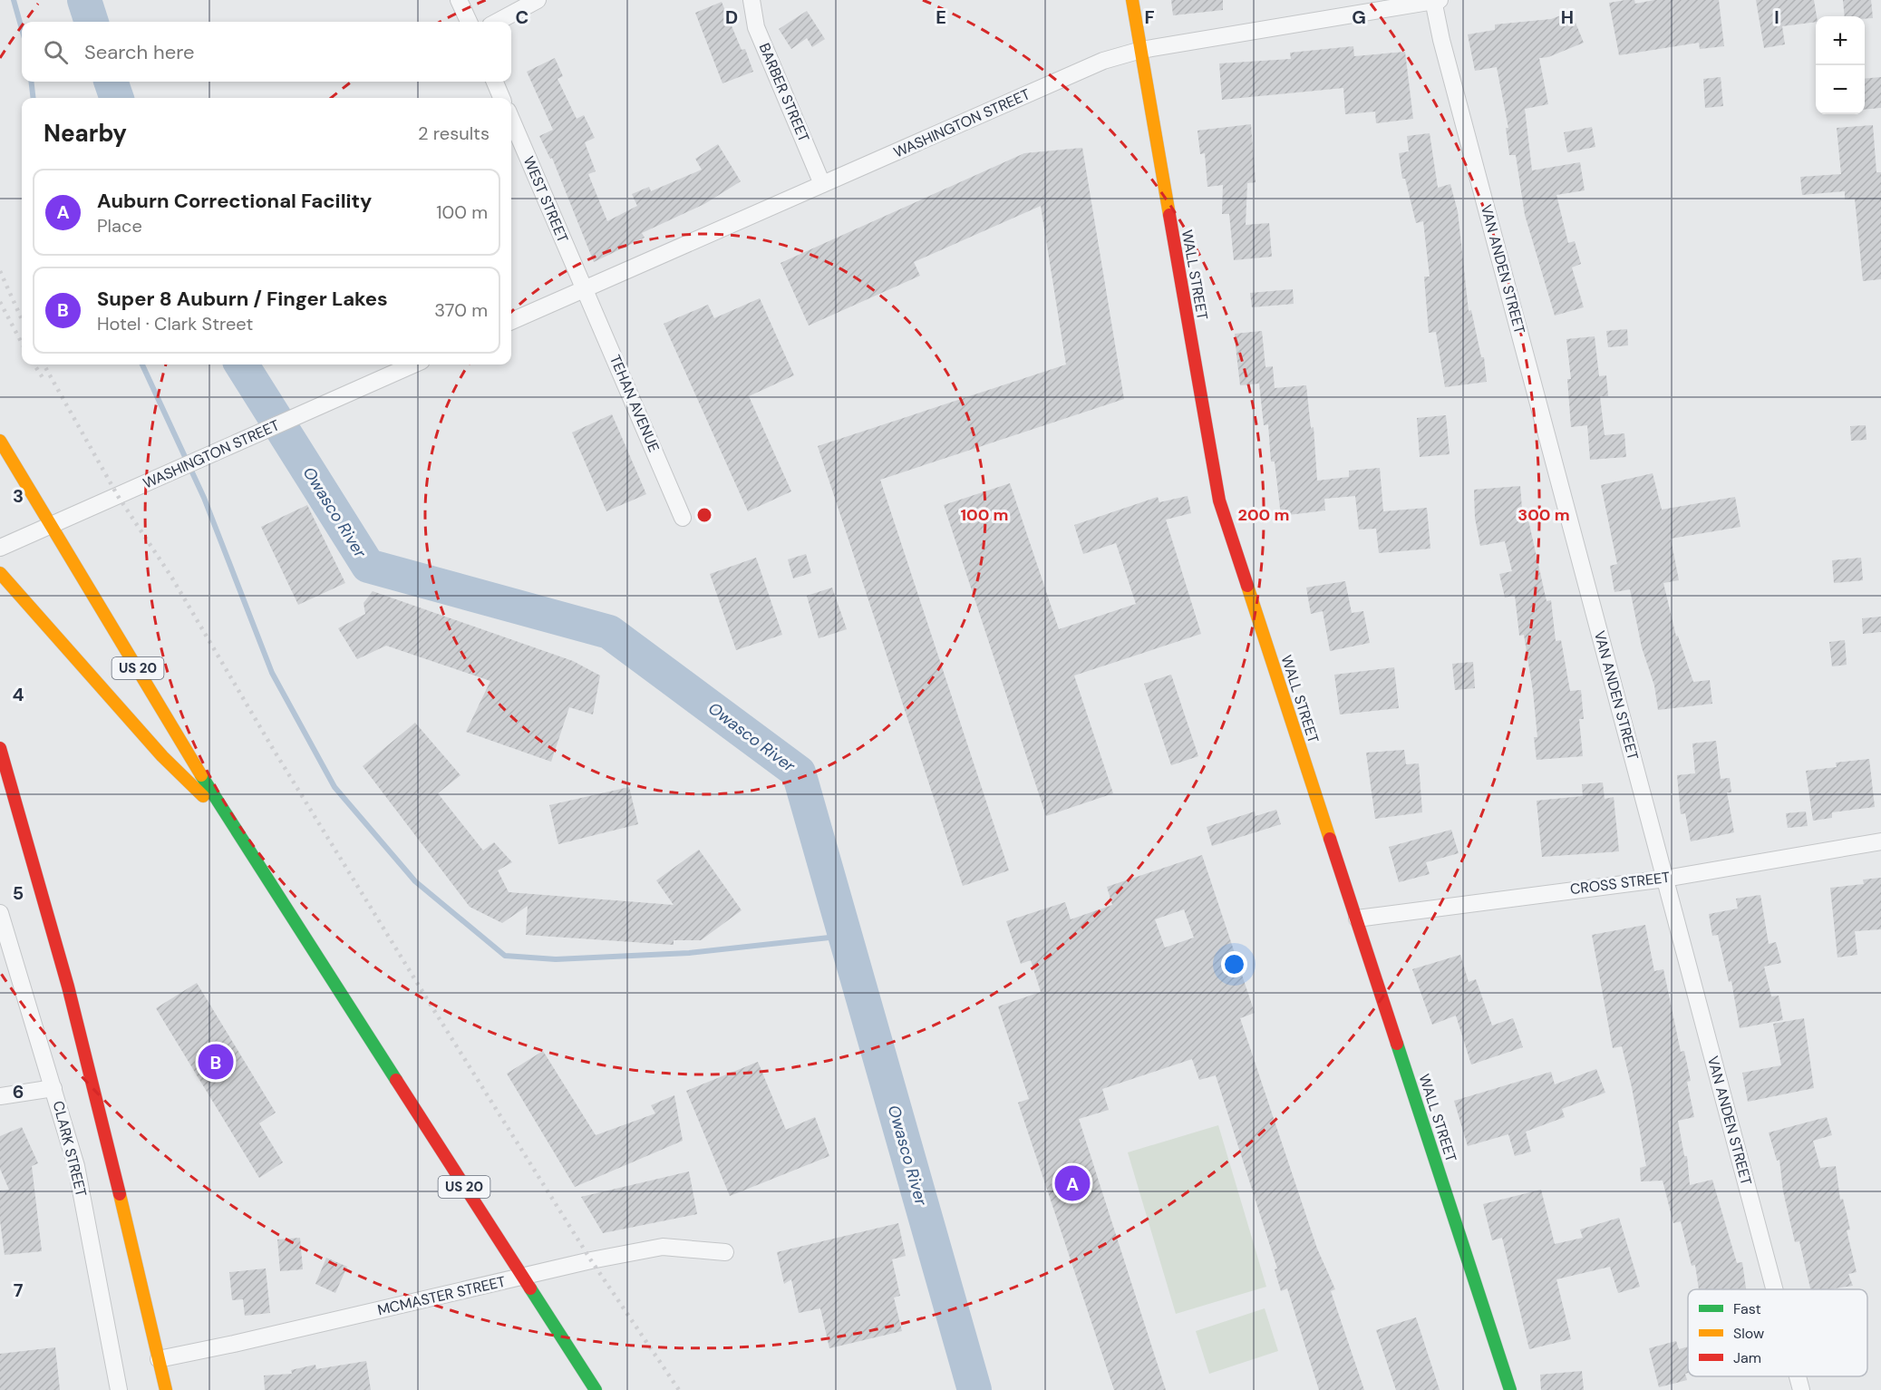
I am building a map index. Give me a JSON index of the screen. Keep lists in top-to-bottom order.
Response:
{
  "streets": {
    "main road": ["WALL STREET", "US 20"],
    "street": [
      "BARBER STREET",
      "WASHINGTON STREET",
      "WEST STREET",
      "VAN ANDEN STREET",
      "TEHAN AVENUE",
      "CROSS STREET",
      "CLARK STREET",
      "MCMASTER STREET"
    ]
  },
  "crossings": [
    ["BARBER STREET", "WASHINGTON STREET"],
    ["WASHINGTON STREET", "WEST STREET"],
    ["WASHINGTON STREET", "VAN ANDEN STREET"],
    ["WASHINGTON STREET", "WALL STREET"],
    ["WASHINGTON STREET", "TEHAN AVENUE"],
    ["WASHINGTON STREET", "US 20"],
    ["WEST STREET", "TEHAN AVENUE"],
    ["VAN ANDEN STREET", "CROSS STREET"],
    ["WALL STREET", "CROSS STREET"],
    ["US 20", "MCMASTER STREET"]
  ],
  "water": ["Owasco River"],
  "legend": ["Fast", "Slow", "Jam"],
  "page": {
    "map_buttons": ["+", "−"],
    "search": "Search here",
    "heading": ["Nearby", "2 results"],
    "list": [
      {
        "mark": "A",
        "name": "Auburn Correctional Facility",
        "note": "Place",
        "value": "100 m"
      },
      {
        "mark": "B",
        "name": "Super 8 Auburn / Finger Lakes",
        "note": "Hotel · Clark Street",
        "value": "370 m"
      }
    ],
    "pins": ["B", "A"]
  },
  "grid": {
    "columns": [
      "C",
      "D",
      "E",
      "F",
      "G",
      "H",
      "I"
    ],
    "rows": [
      "3",
      "4",
      "5",
      "6",
      "7"
    ]
  },
  "rings": ["100 m", "200 m", "300 m"]
}
